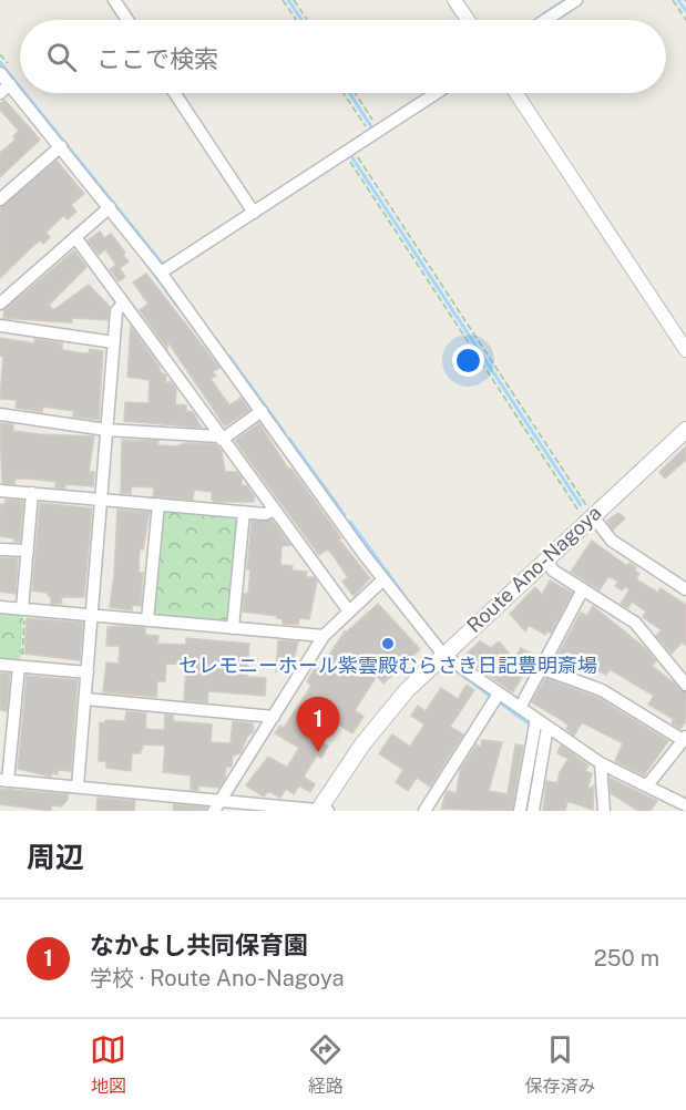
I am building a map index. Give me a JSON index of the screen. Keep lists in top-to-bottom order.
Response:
{
  "streets": {
    "main road": ["Route Ano-Nagoya"]
  },
  "places": ["セレモニーホール紫雲殿むらさき日記豊明斎場"],
  "page": {
    "search": "ここで検索",
    "pins": "1",
    "heading": "周辺",
    "list": [
      {
        "mark": "1",
        "name": "なかよし共同保育園",
        "note": "学校 · Route Ano-Nagoya",
        "value": "250 m"
      }
    ],
    "nav": ["地図", "経路", "保存済み"]
  }
}
